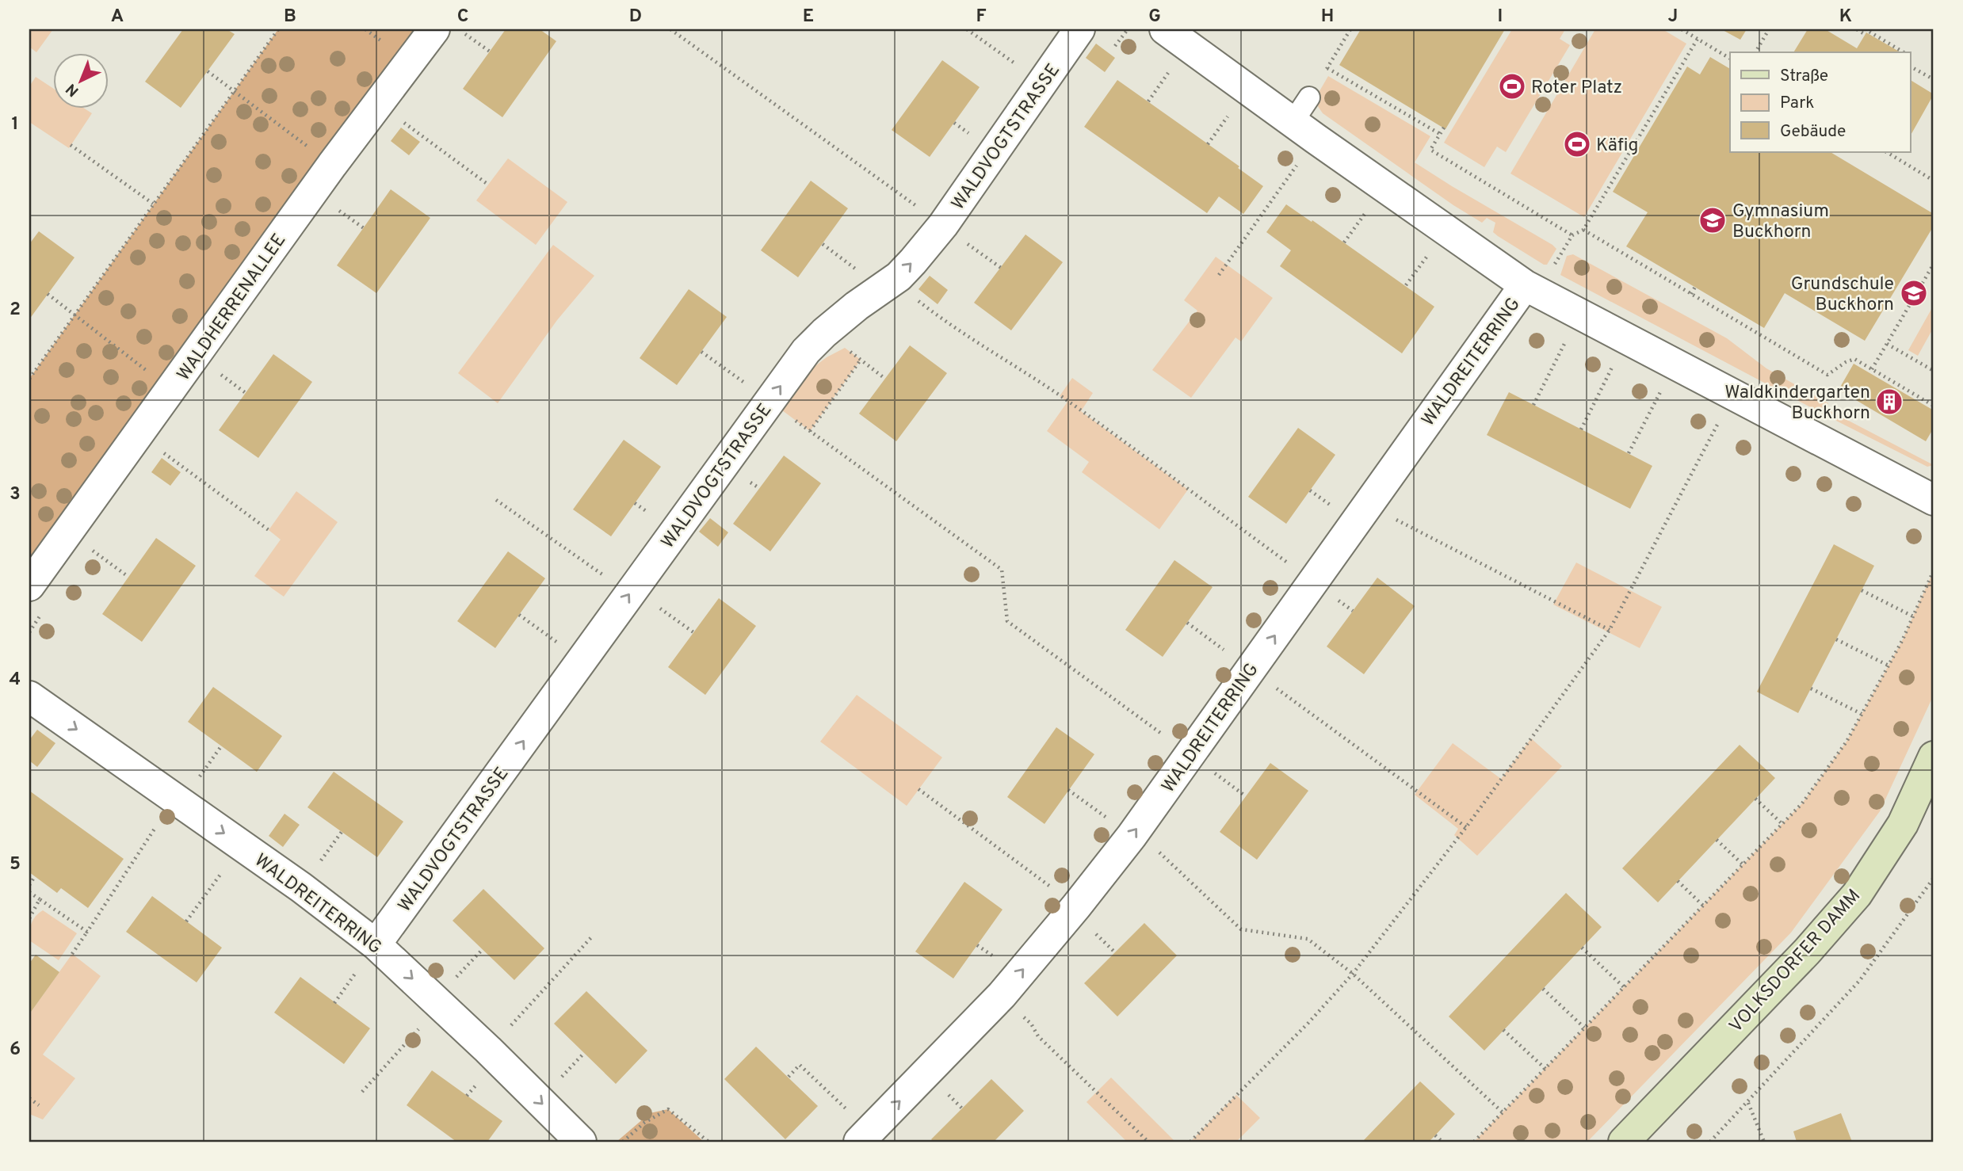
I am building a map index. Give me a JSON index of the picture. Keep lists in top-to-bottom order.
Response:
{
  "streets": {
    "main road": ["VOLKSDORFER DAMM"],
    "street": ["WALDVOGTSTRASSE", "WALDHERRENALLEE", "WALDREITERRING"]
  },
  "crossings": [
    ["WALDVOGTSTRASSE", "WALDREITERRING"]
  ],
  "one_way": ["WALDVOGTSTRASSE"],
  "places": {
    "sports": ["Roter Platz", "Käfig"],
    "school or university": ["Gymnasium Buckhorn", "Grundschule Buckhorn"],
    "building": ["Waldkindergarten Buckhorn"]
  },
  "legend": ["Straße", "Park", "Gebäude"],
  "north": "bottom left",
  "grid": {
    "columns": [
      "A",
      "B",
      "C",
      "D",
      "E",
      "F",
      "G",
      "H",
      "I",
      "J",
      "K"
    ],
    "rows": [
      "1",
      "2",
      "3",
      "4",
      "5",
      "6"
    ]
  }
}
